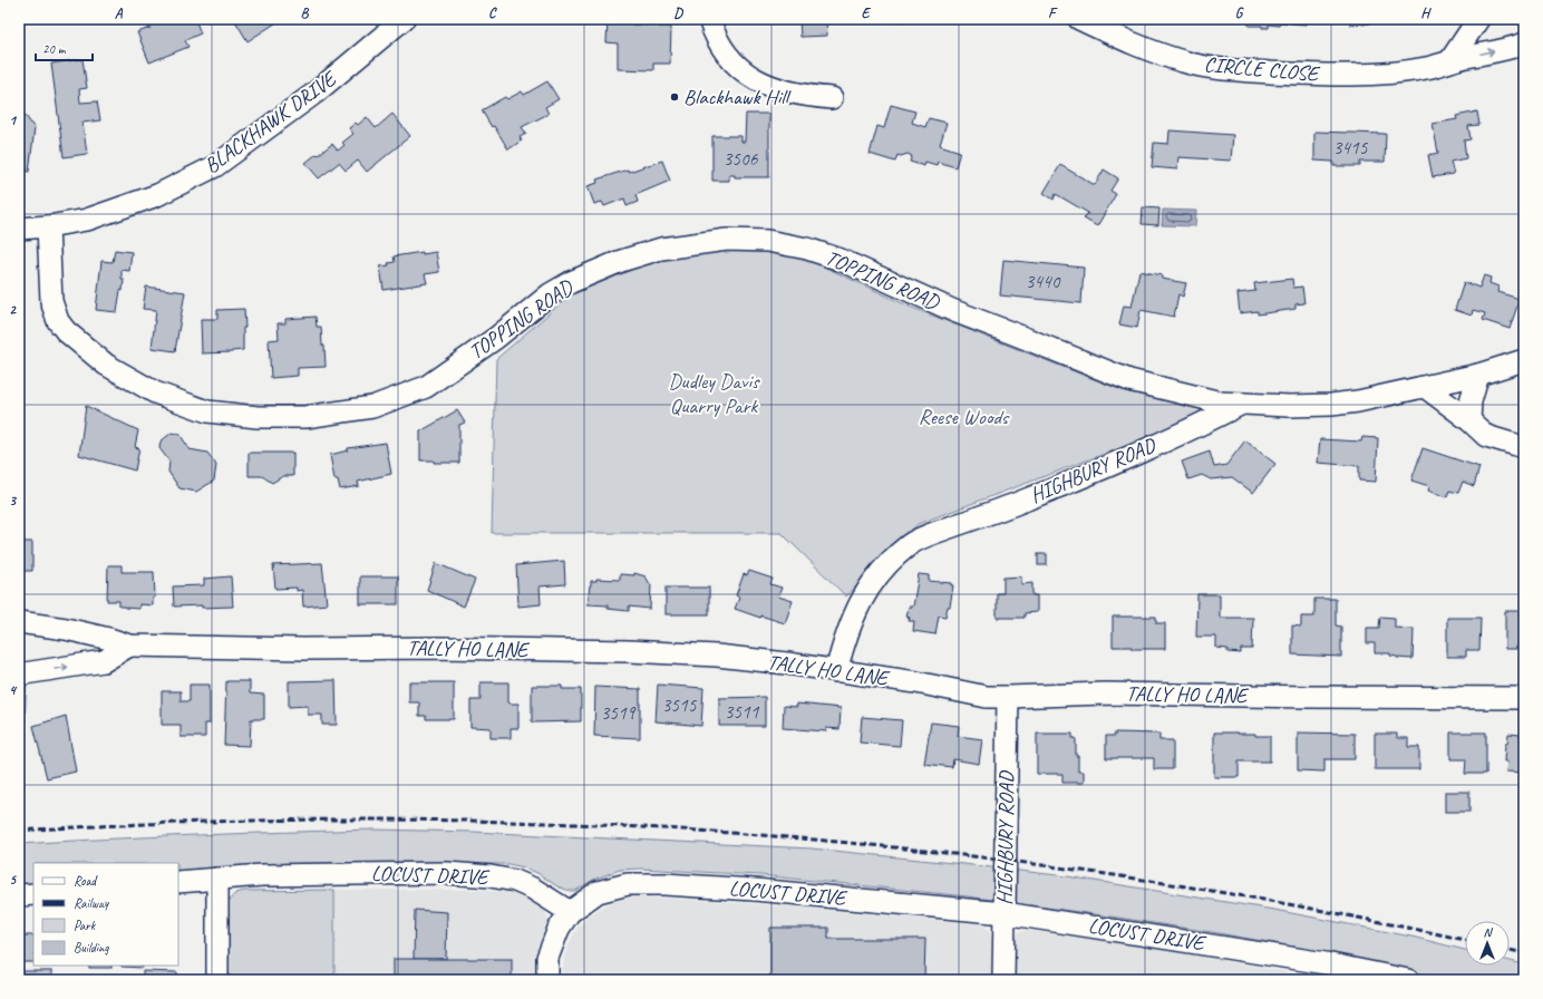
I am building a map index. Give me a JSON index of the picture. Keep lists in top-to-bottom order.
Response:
{
  "streets": {
    "street": [
      "CIRCLE CLOSE",
      "BLACKHAWK DRIVE",
      "TOPPING ROAD",
      "HIGHBURY ROAD",
      "TALLY HO LANE",
      "LOCUST DRIVE"
    ]
  },
  "crossings": [
    ["BLACKHAWK DRIVE", "TOPPING ROAD"],
    ["TOPPING ROAD", "HIGHBURY ROAD"],
    ["HIGHBURY ROAD", "TALLY HO LANE"],
    ["HIGHBURY ROAD", "LOCUST DRIVE"]
  ],
  "parks": ["Dudley Davis Quarry Park", "Reese Woods"],
  "places": ["Blackhawk Hill"],
  "house_numbers": [
    "3415",
    "3506",
    "3440",
    "3515",
    "3511",
    "3519"
  ],
  "legend": [
    "Road",
    "Railway",
    "Park",
    "Building"
  ],
  "scale_bar": "20 m",
  "north": "top",
  "grid": {
    "columns": [
      "A",
      "B",
      "C",
      "D",
      "E",
      "F",
      "G",
      "H"
    ],
    "rows": [
      "1",
      "2",
      "3",
      "4",
      "5"
    ]
  }
}
